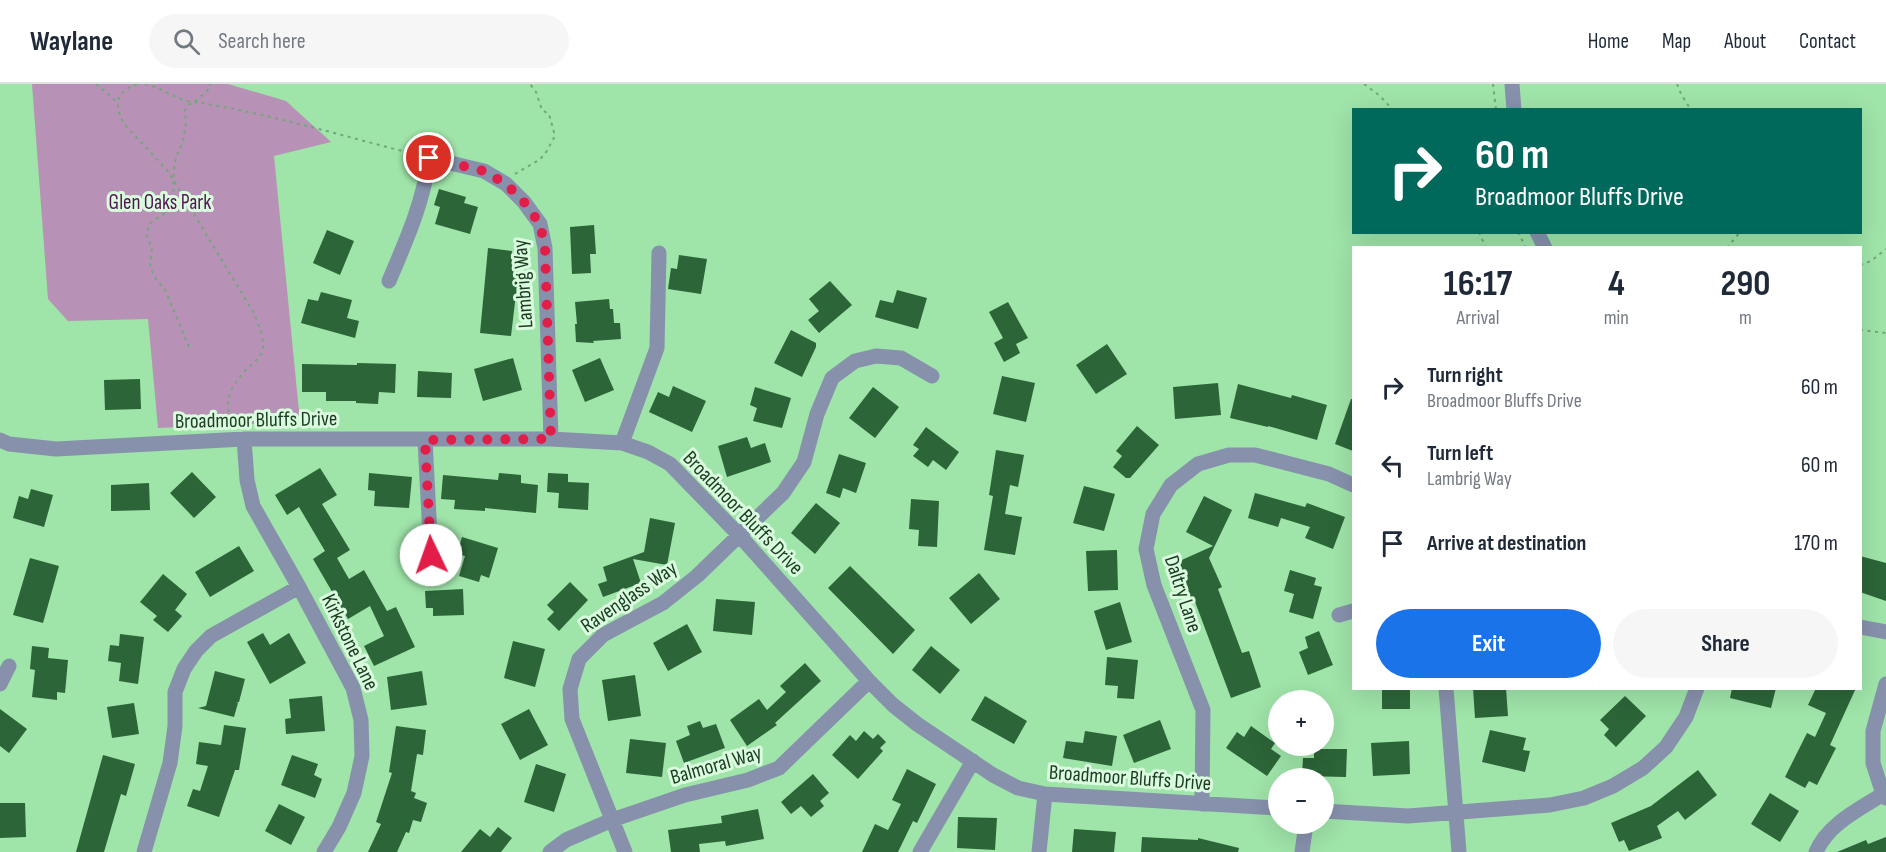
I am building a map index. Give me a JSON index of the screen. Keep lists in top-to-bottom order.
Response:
{
  "streets": {
    "street": [
      "Lambrig Way",
      "Broadmoor Bluffs Drive",
      "Daltry Lane",
      "Ravenglass Way",
      "Kirkstone Lane",
      "Balmoral Way"
    ]
  },
  "crossings": [
    ["Lambrig Way", "Broadmoor Bluffs Drive"],
    ["Broadmoor Bluffs Drive", "Daltry Lane"],
    ["Broadmoor Bluffs Drive", "Ravenglass Way"],
    ["Broadmoor Bluffs Drive", "Kirkstone Lane"],
    ["Broadmoor Bluffs Drive", "Balmoral Way"],
    ["Ravenglass Way", "Balmoral Way"]
  ],
  "parks": ["Glen Oaks Park"],
  "page": {
    "header": "Waylane",
    "search": "Search here",
    "nav": [
      "Home",
      "Map",
      "About",
      "Contact"
    ],
    "turn": ["60 m", "Broadmoor Bluffs Drive"],
    "eta": [
      "16:17",
      "Arrival",
      "4",
      "min",
      "290",
      "m"
    ],
    "list": [
      {
        "name": "Turn right",
        "note": "Broadmoor Bluffs Drive",
        "value": "60 m"
      },
      {
        "name": "Turn left",
        "note": "Lambrig Way",
        "value": "60 m"
      },
      {
        "name": "Arrive at destination",
        "value": "170 m"
      }
    ],
    "buttons": ["Exit", "Share"],
    "map_buttons": ["+", "−"]
  }
}
